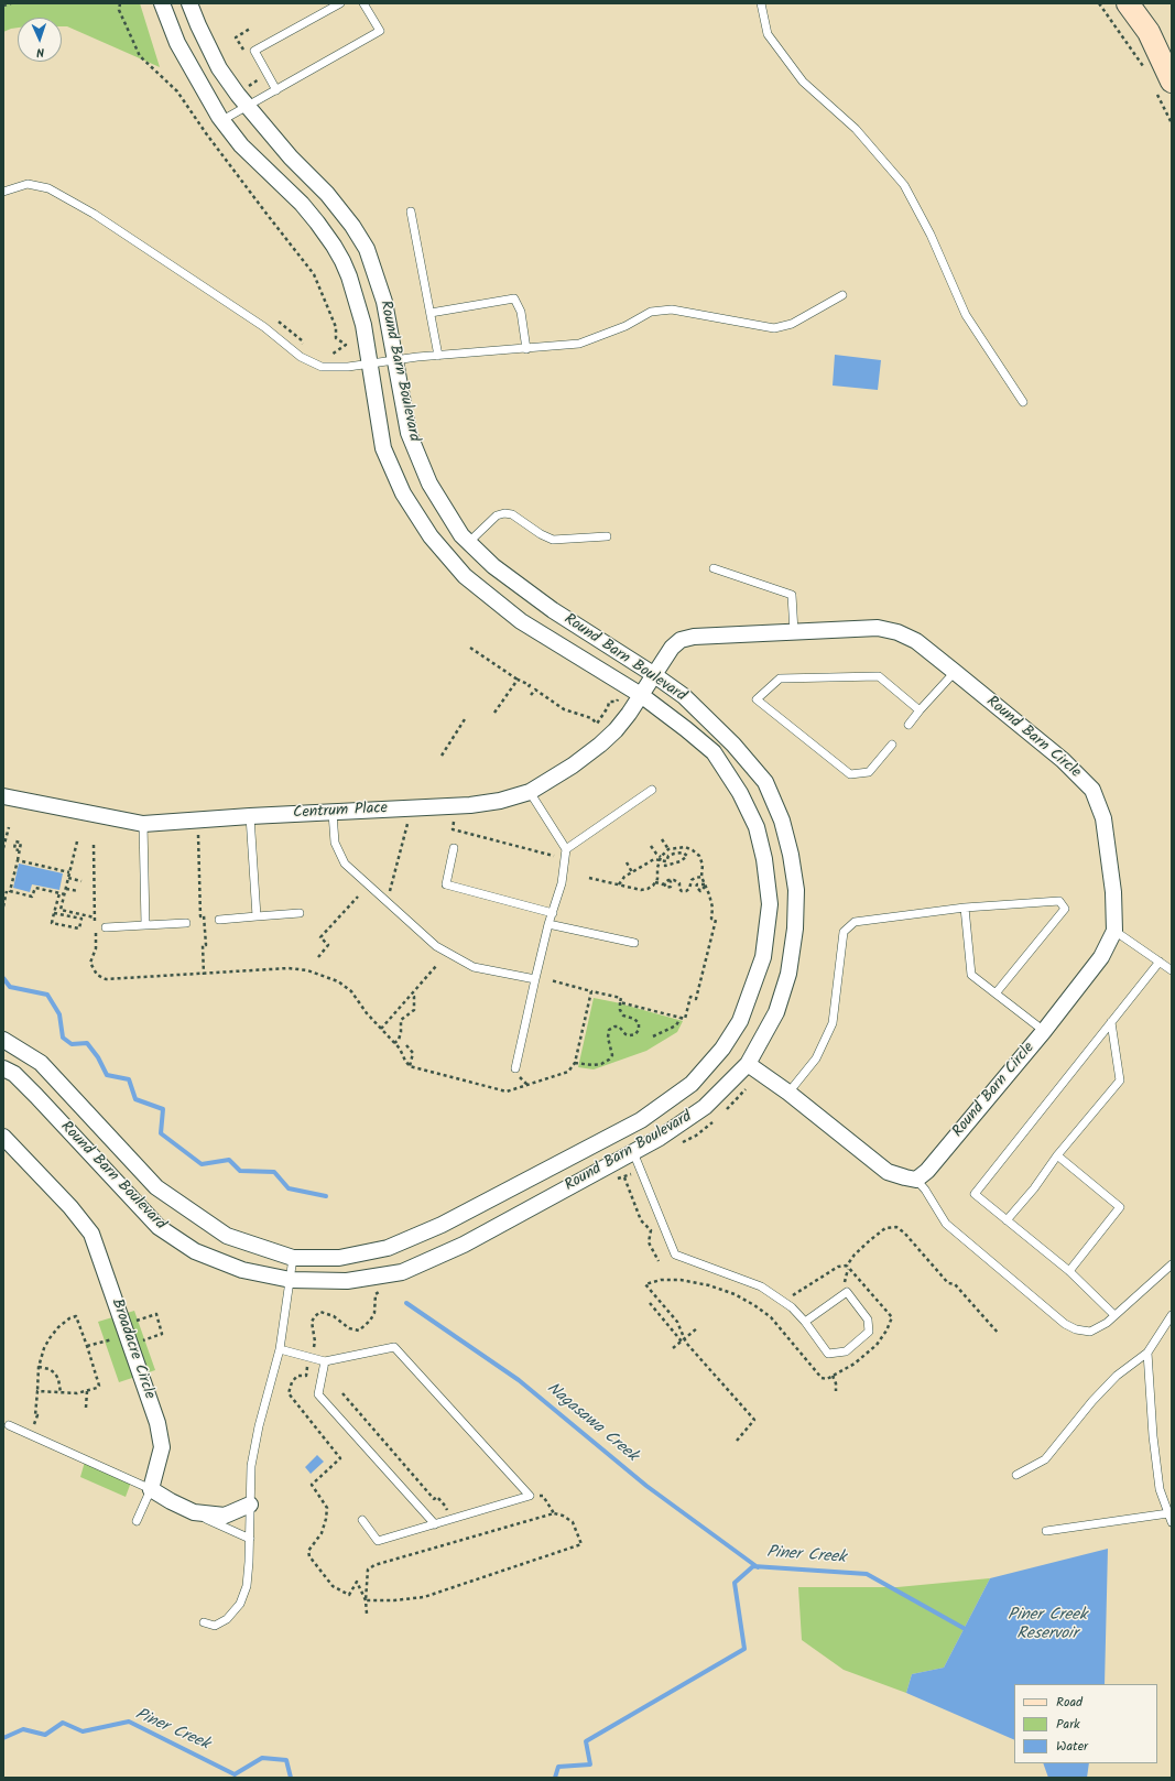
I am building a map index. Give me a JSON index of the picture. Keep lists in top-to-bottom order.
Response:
{
  "streets": {
    "street": [
      "Round Barn Boulevard",
      "Round Barn Circle",
      "Centrum Place",
      "Broadacre Circle"
    ]
  },
  "crossings": [
    ["Round Barn Boulevard", "Round Barn Circle"],
    ["Round Barn Boulevard", "Centrum Place"],
    ["Round Barn Circle", "Centrum Place"]
  ],
  "water": ["Nagasawa Creek", "Piner Creek", "Piner Creek Reservoir"],
  "legend": ["Road", "Park", "Water"],
  "north": "bottom"
}
